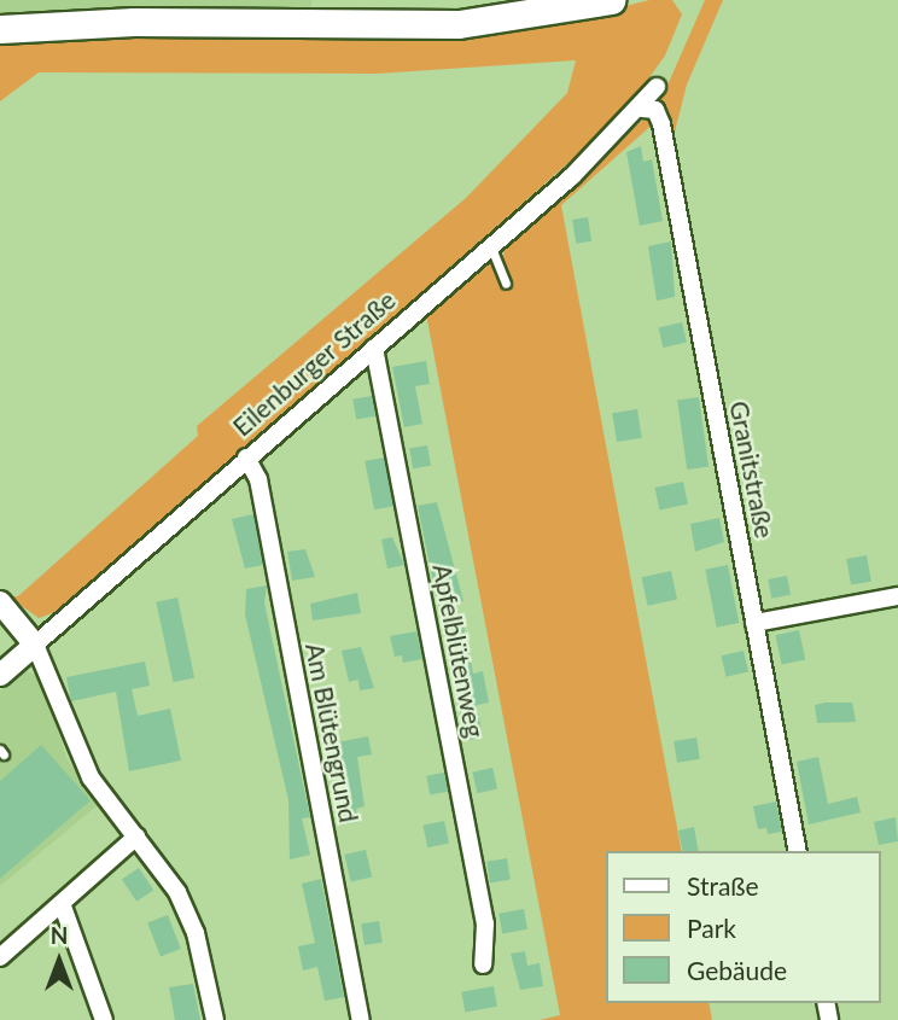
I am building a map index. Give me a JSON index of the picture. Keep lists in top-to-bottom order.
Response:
{
  "streets": {
    "street": [
      "Eilenburger Straße",
      "Granitstraße",
      "Apfelblütenweg",
      "Am Blütengrund"
    ]
  },
  "crossings": [
    ["Eilenburger Straße", "Granitstraße"],
    ["Eilenburger Straße", "Apfelblütenweg"],
    ["Eilenburger Straße", "Am Blütengrund"]
  ],
  "legend": ["Straße", "Park", "Gebäude"],
  "north": "top"
}
